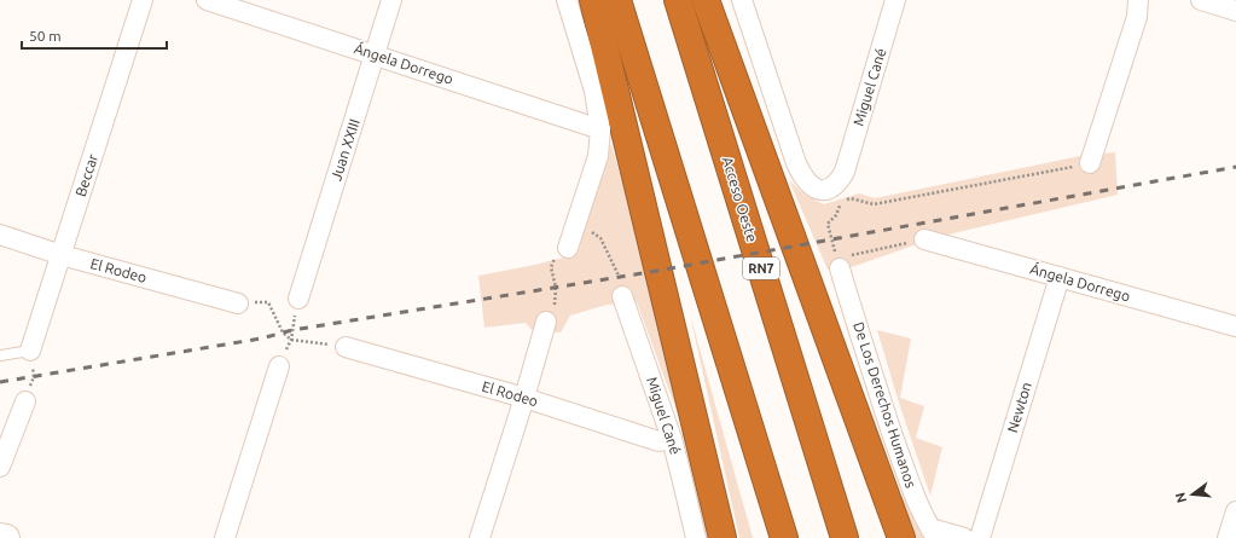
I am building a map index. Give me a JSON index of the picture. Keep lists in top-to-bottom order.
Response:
{
  "streets": {
    "highway": ["Acceso Oeste", "RN7"],
    "street": [
      "Ángela Dorrego",
      "Miguel Cané",
      "Juan XXIII",
      "Beccar",
      "El Rodeo",
      "De Los Derechos Humanos",
      "Newton"
    ]
  },
  "crossings": [
    ["Ángela Dorrego", "Juan XXIII"],
    ["Ángela Dorrego", "Newton"],
    ["Miguel Cané", "El Rodeo"],
    ["Beccar", "El Rodeo"]
  ],
  "scale_bar": "50 m",
  "north": "left"
}
